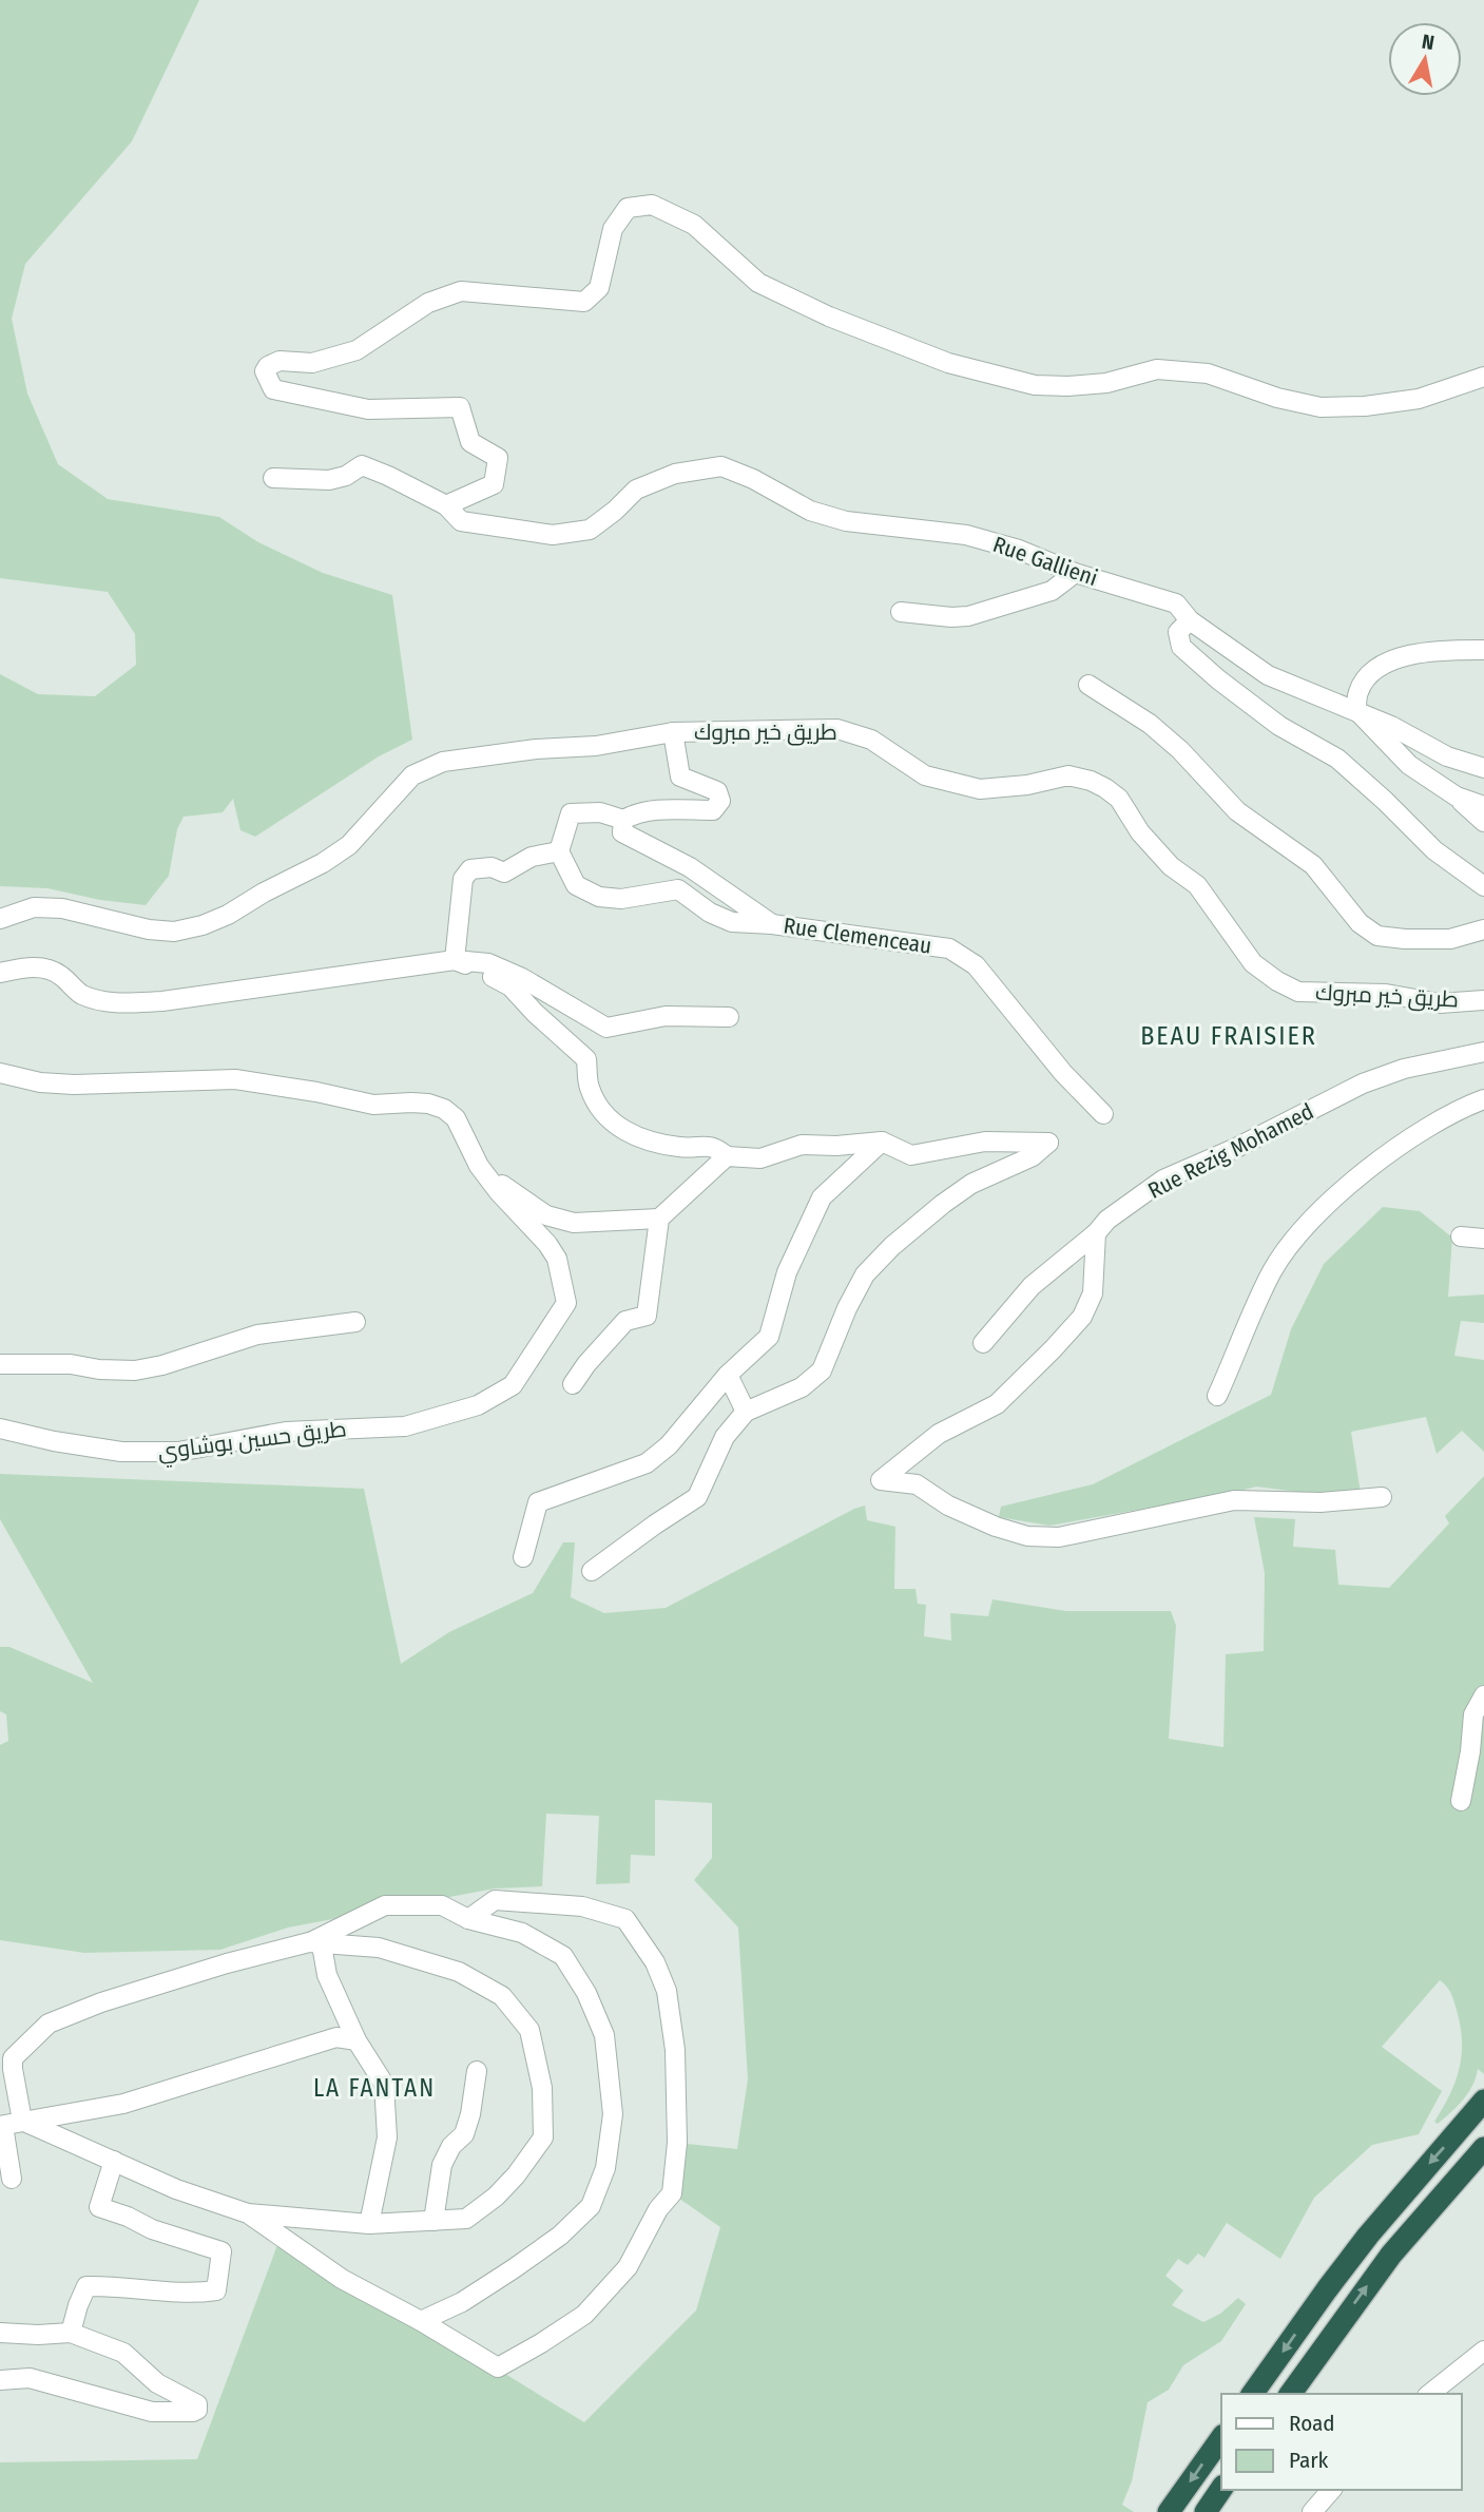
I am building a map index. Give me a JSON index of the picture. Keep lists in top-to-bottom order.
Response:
{
  "streets": {
    "street": [
      "Rue Gallieni",
      "طريق خير مبروك",
      "Rue Clemenceau",
      "Rue Rezig Mohamed",
      "طريق حسين بوشاوي"
    ]
  },
  "districts": ["BEAU FRAISIER", "LA FANTAN"],
  "legend": ["Road", "Park"],
  "north": "top"
}
